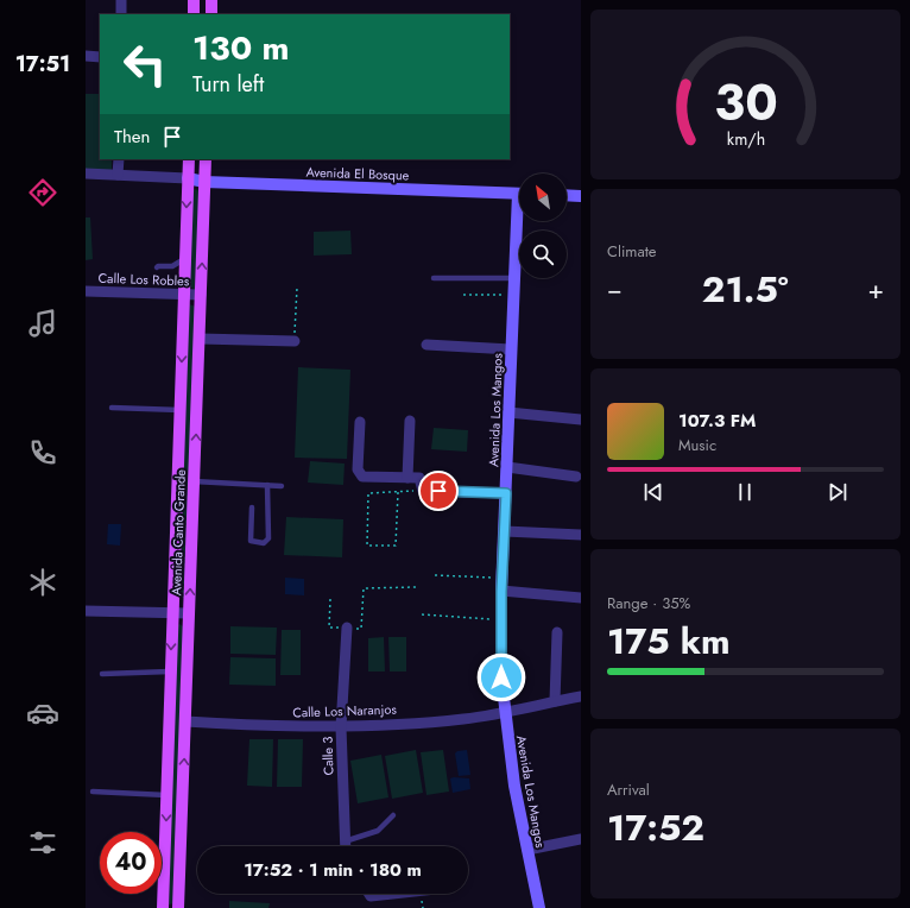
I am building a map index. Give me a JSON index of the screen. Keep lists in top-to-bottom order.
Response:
{
  "streets": {
    "main road": ["Avenida Canto Grande"],
    "street": [
      "Avenida El Bosque",
      "Calle Los Robles",
      "Avenida Los Mangos",
      "Calle Los Naranjos",
      "Calle 3"
    ]
  },
  "crossings": [
    ["Avenida El Bosque", "Avenida Canto Grande"],
    ["Calle Los Robles", "Avenida Canto Grande"],
    ["Avenida Los Mangos", "Calle Los Naranjos"],
    ["Avenida Canto Grande", "Calle Los Naranjos"],
    ["Calle Los Naranjos", "Calle 3"]
  ],
  "north": "top left",
  "page": {
    "tabs": "17:51",
    "turn": ["130 m", "Turn left"],
    "then": "Then",
    "tile": [
      "Climate",
      ["Range · 35%", "175 km"],
      ["Arrival", "17:52"]
    ],
    "heat": ["−", "21.5°", "+"],
    "song": ["107.3 FM", "Music"],
    "limit": "40",
    "trip": "17:52 · 1 min · 180 m",
    "gauge": ["30", "km/h"]
  }
}
